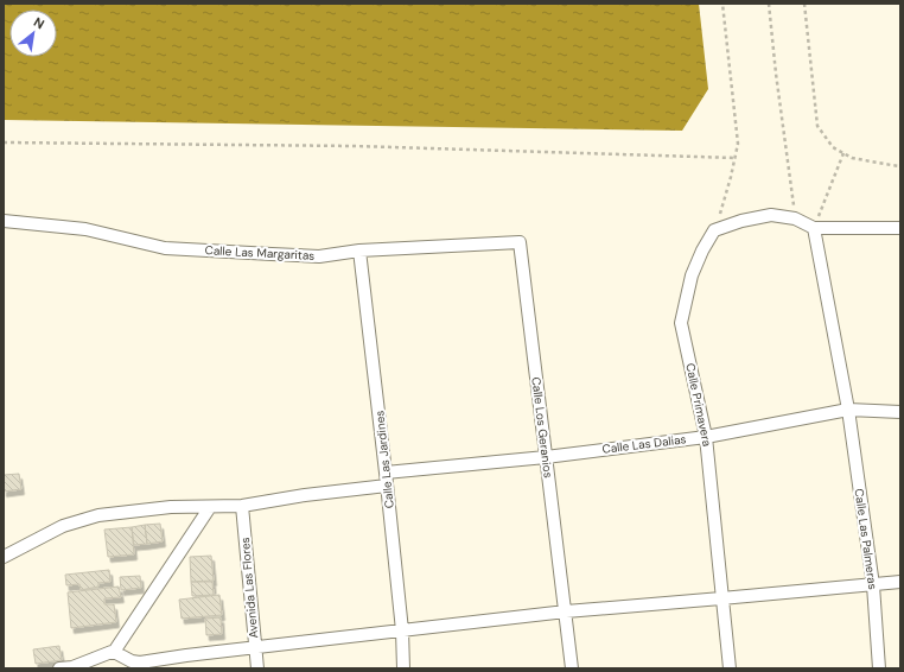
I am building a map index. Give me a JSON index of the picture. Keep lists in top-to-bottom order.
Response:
{
  "streets": {
    "street": [
      "Calle Las Margaritas",
      "Calle Primavera",
      "Calle Los Geranios",
      "Calle Las Dalias",
      "Calle Las Jardines",
      "Calle Las Palmeras",
      "Avenida Las Flores"
    ]
  },
  "crossings": [
    ["Calle Las Margaritas", "Calle Los Geranios"],
    ["Calle Las Margaritas", "Calle Las Jardines"],
    ["Calle Primavera", "Calle Las Dalias"],
    ["Calle Los Geranios", "Calle Las Dalias"],
    ["Calle Las Dalias", "Calle Las Jardines"],
    ["Calle Las Dalias", "Calle Las Palmeras"]
  ],
  "north": "top right"
}
